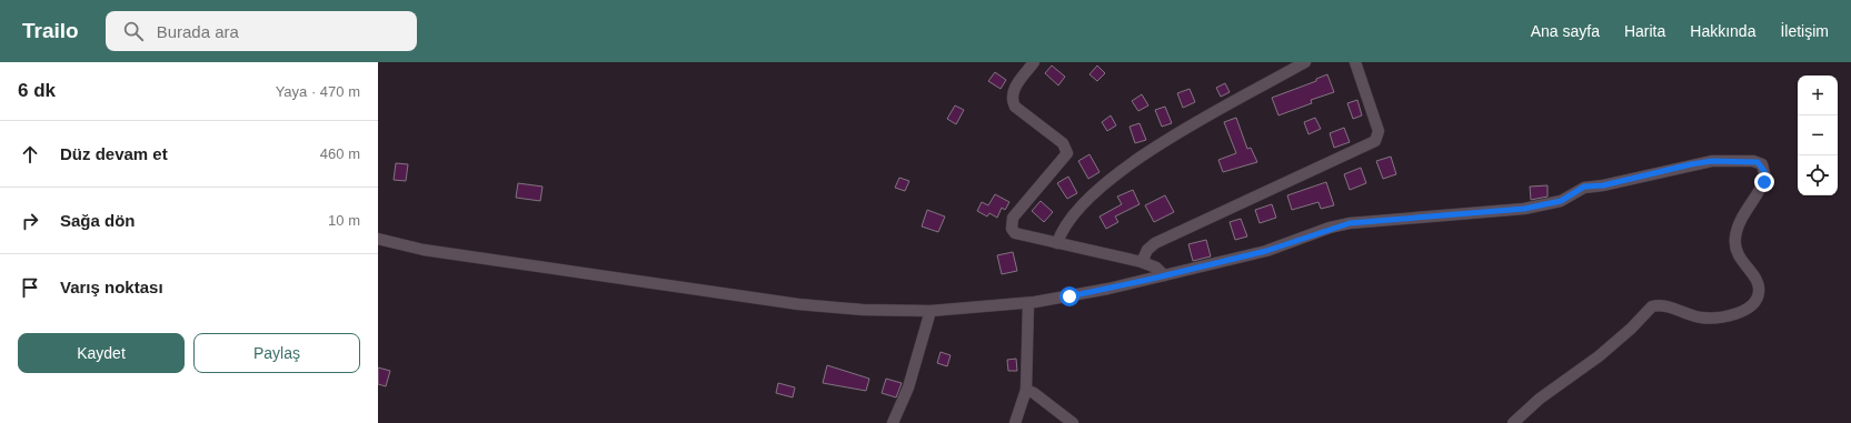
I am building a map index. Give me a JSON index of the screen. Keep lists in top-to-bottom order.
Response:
{
  "page": {
    "header": "Trailo",
    "search": "Burada ara",
    "nav": [
      "Ana sayfa",
      "Harita",
      "Hakkında",
      "İletişim"
    ],
    "heading": ["6 dk", "Yaya · 470 m"],
    "map_buttons": ["+", "−"],
    "list": [
      ["Düz devam et", "460 m"],
      ["Sağa dön", "10 m"],
      "Varış noktası"
    ],
    "buttons": ["Kaydet", "Paylaş"]
  }
}
